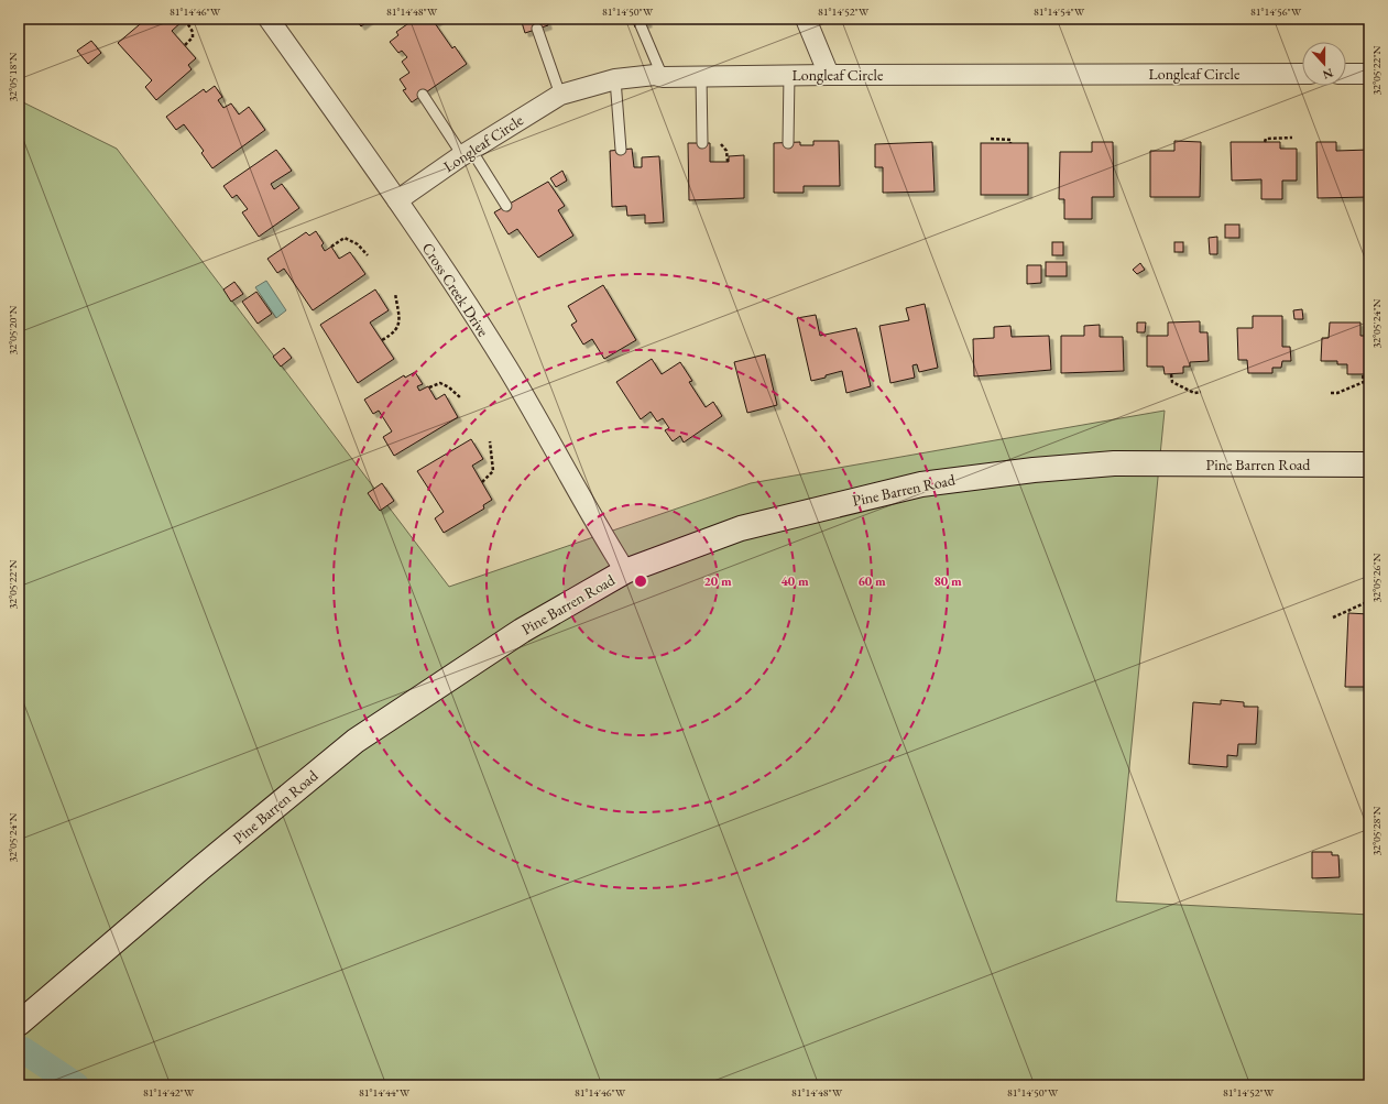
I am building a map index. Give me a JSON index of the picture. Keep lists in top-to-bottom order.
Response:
{
  "streets": {
    "main road": ["Pine Barren Road"],
    "street": ["Longleaf Circle", "Cross Creek Drive"]
  },
  "crossings": [
    ["Longleaf Circle", "Cross Creek Drive"],
    ["Cross Creek Drive", "Pine Barren Road"]
  ],
  "north": "bottom",
  "coordinates": [
    "81°14'46\"W",
    "81°14'48\"W",
    "81°14'50\"W",
    "81°14'52\"W",
    "81°14'54\"W",
    "81°14'56\"W",
    "32°05'22\"N",
    "32°05'18\"N",
    "32°05'24\"N",
    "32°05'20\"N",
    "32°05'26\"N",
    "32°05'28\"N",
    "81°14'42\"W",
    "81°14'44\"W"
  ],
  "rings": [
    "20 m",
    "40 m",
    "60 m",
    "80 m"
  ]
}
